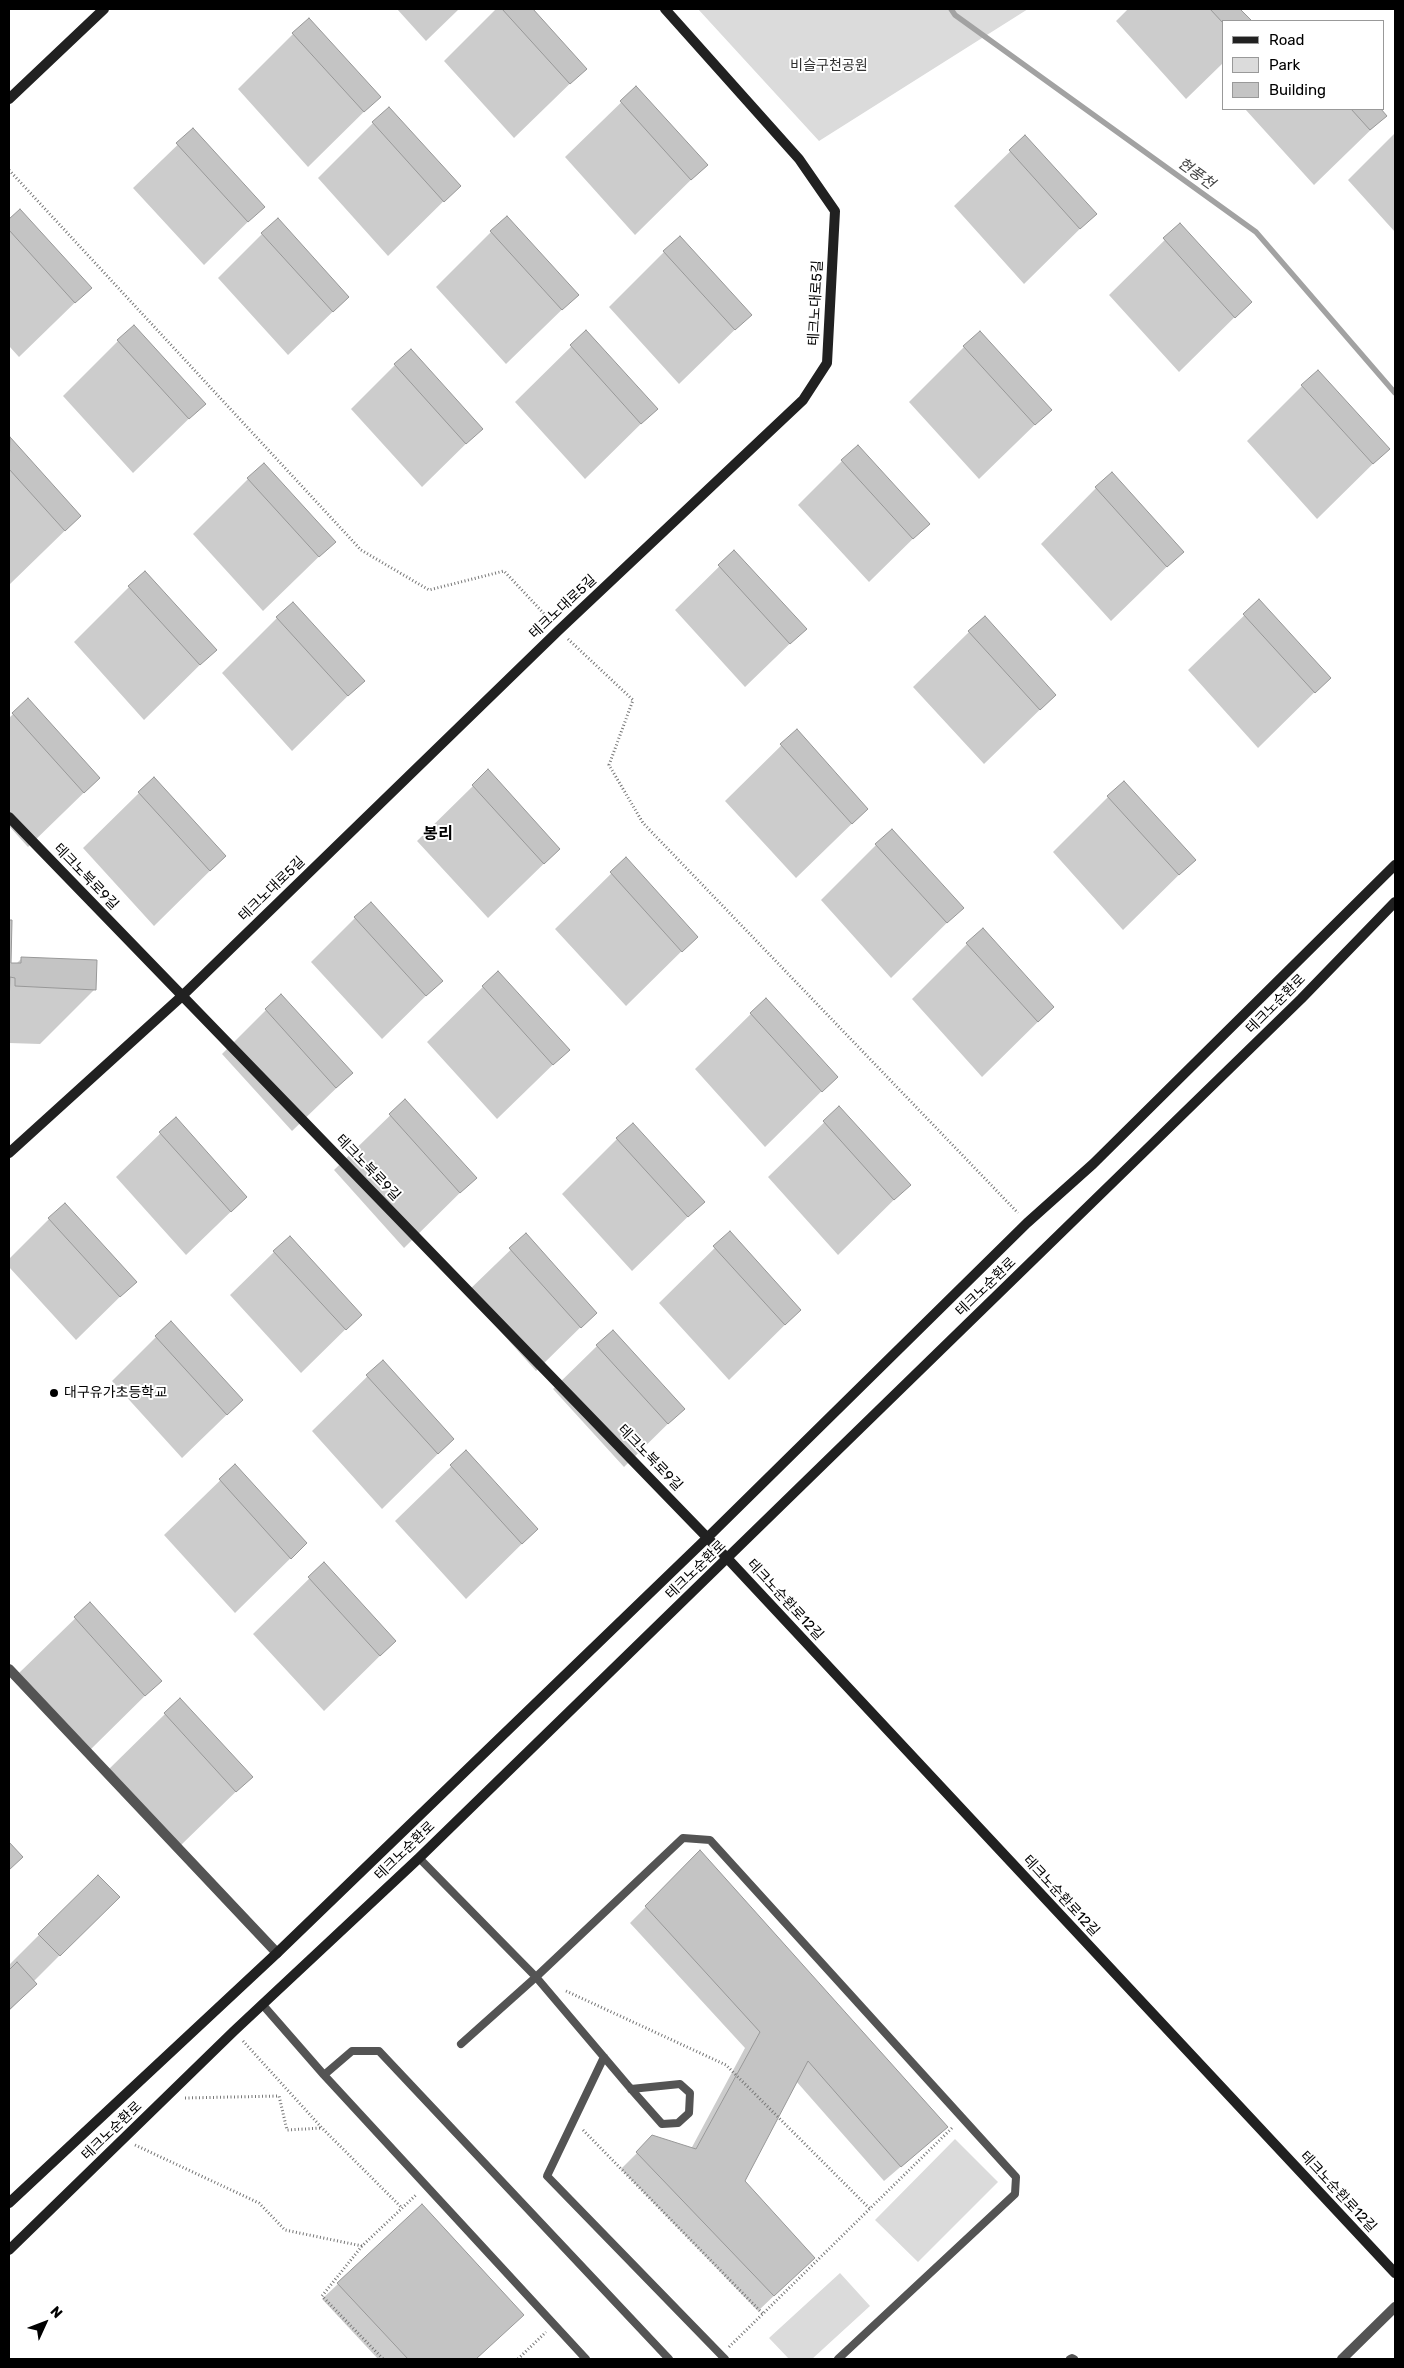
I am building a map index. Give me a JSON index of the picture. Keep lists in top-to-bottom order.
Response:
{
  "streets": {
    "street": [
      "테크노대로5길",
      "테크노북로9길",
      "테크노순환로",
      "테크노순환로12길"
    ]
  },
  "crossings": [
    ["테크노대로5길", "테크노북로9길"],
    ["테크노북로9길", "테크노순환로"],
    ["테크노북로9길", "테크노순환로12길"],
    ["테크노순환로", "테크노순환로12길"]
  ],
  "districts": ["봉리"],
  "water": ["현풍천"],
  "parks": ["비슬구천공원"],
  "places": ["대구유가초등학교"],
  "legend": ["Road", "Park", "Building"],
  "north": "top right"
}
